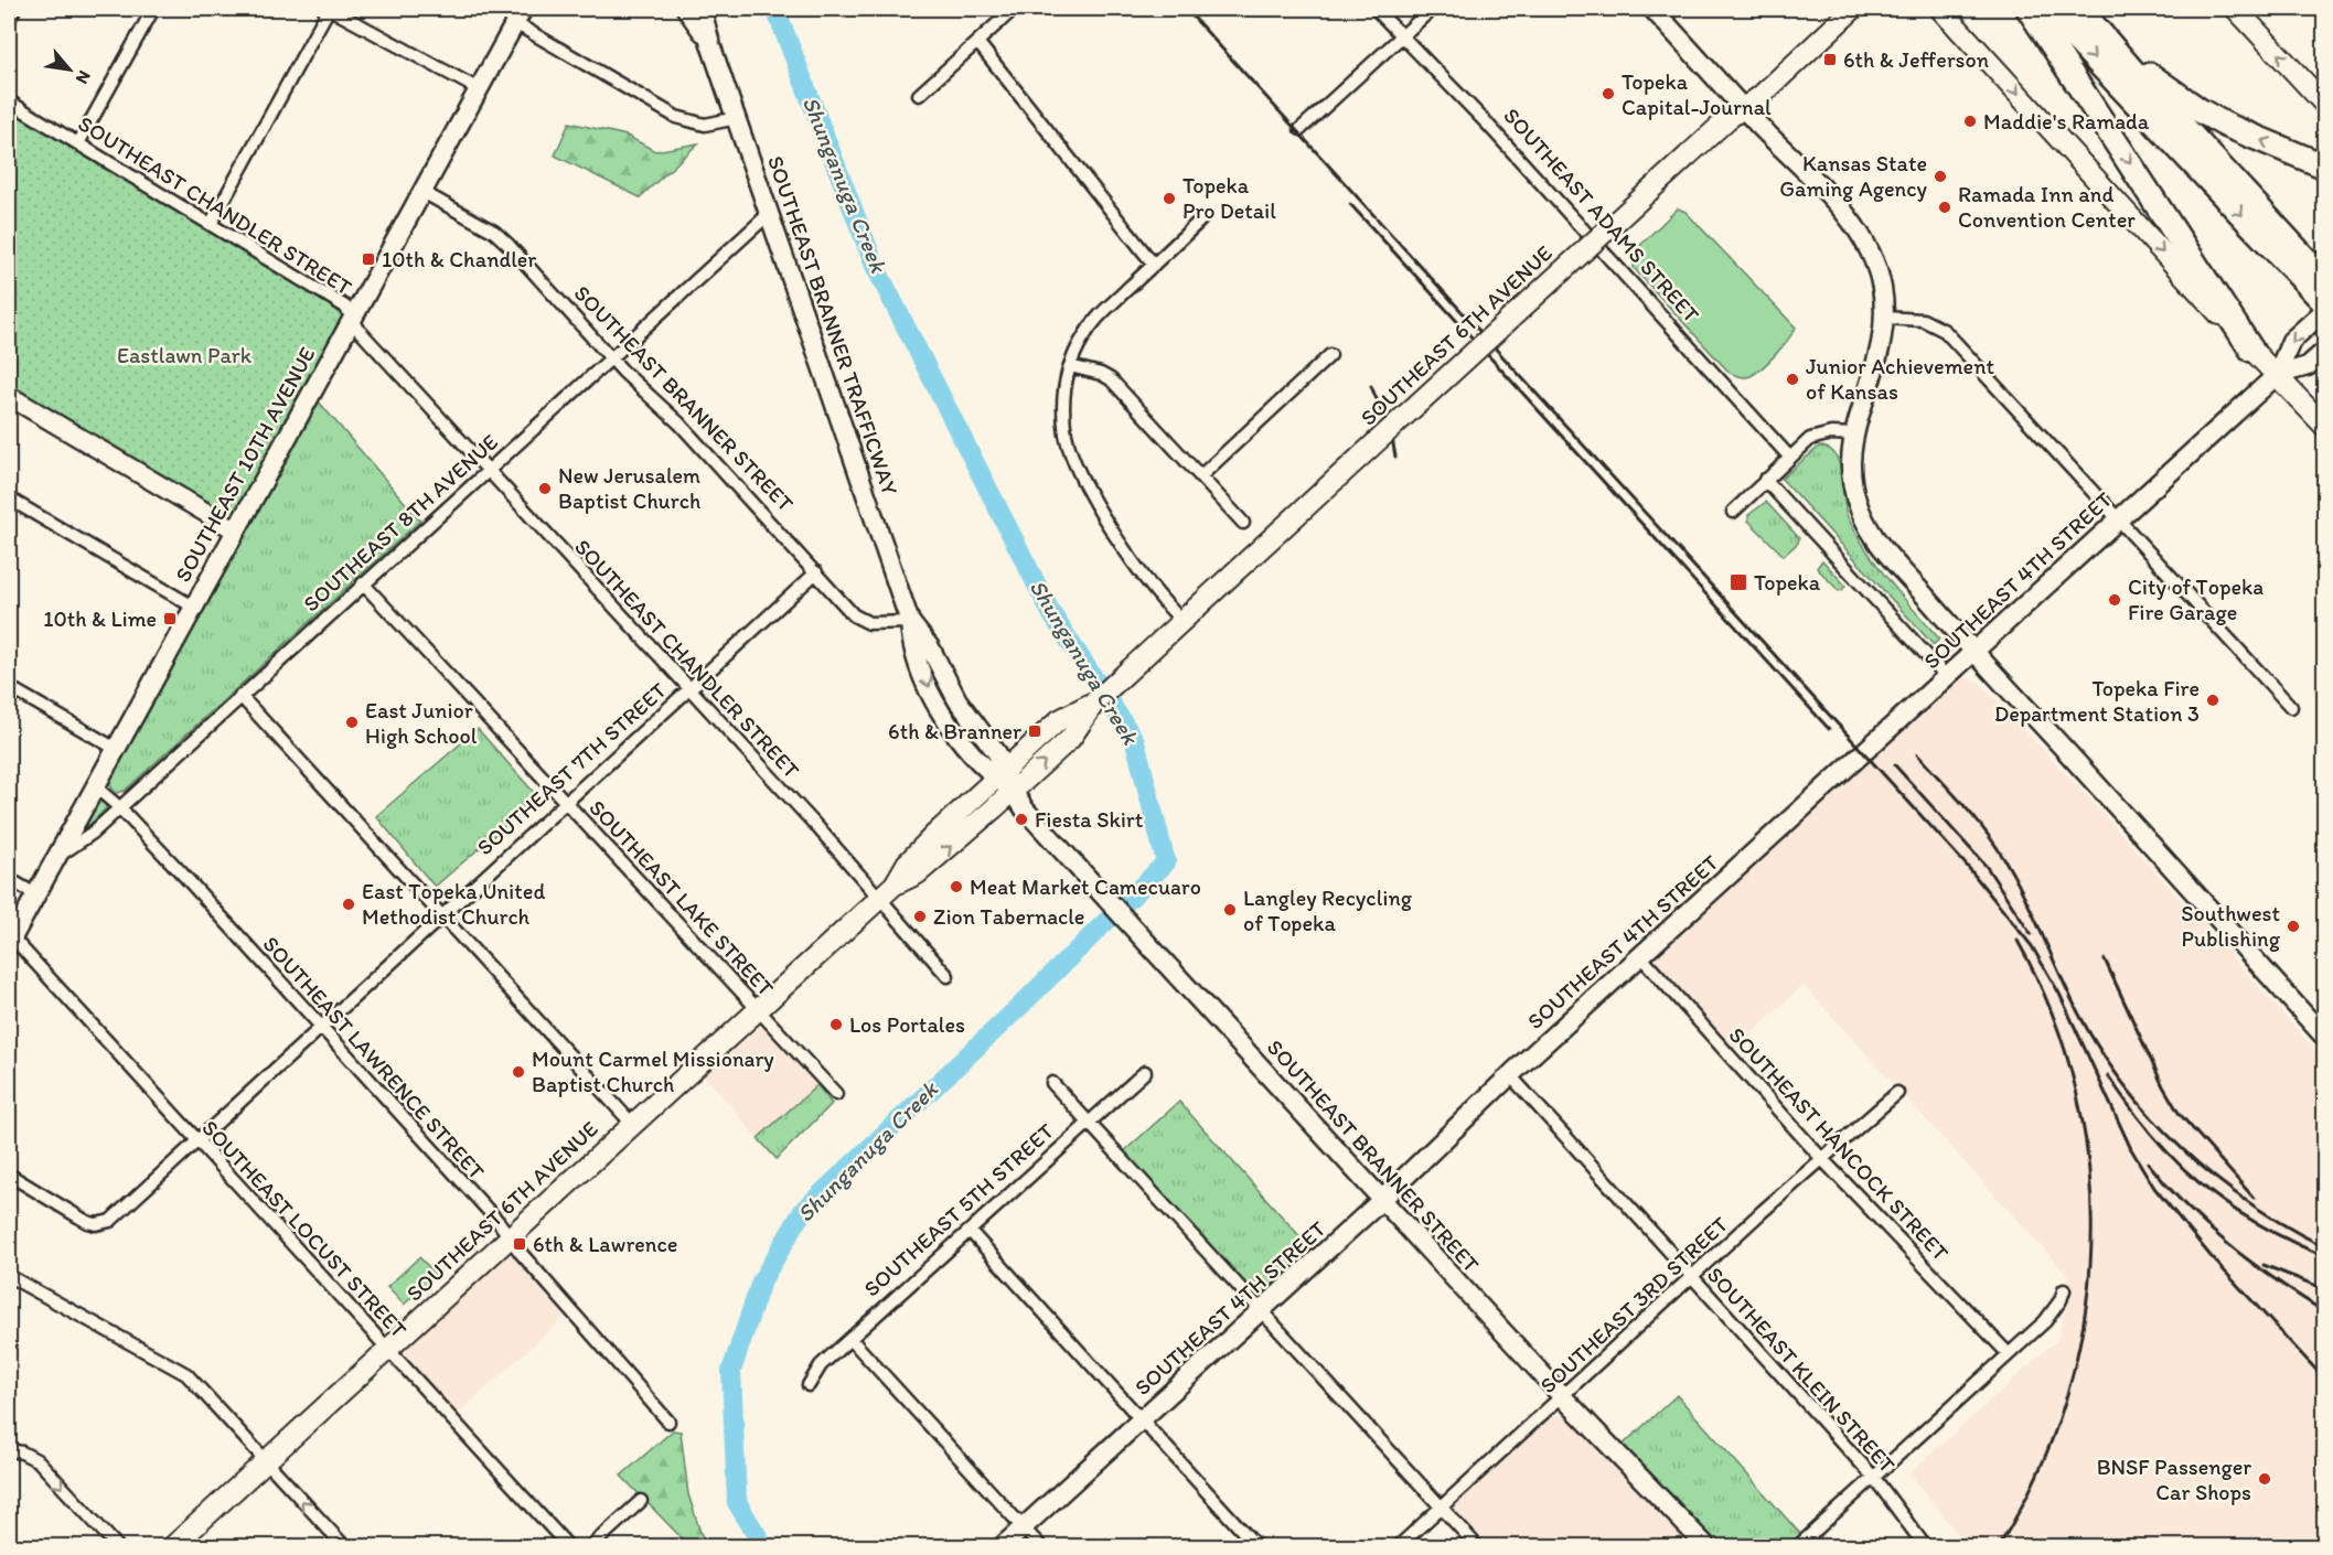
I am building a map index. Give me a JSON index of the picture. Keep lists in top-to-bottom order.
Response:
{
  "streets": {
    "main road": ["SOUTHEAST 6TH AVENUE"],
    "street": [
      "SOUTHEAST CHANDLER STREET",
      "SOUTHEAST ADAMS STREET",
      "SOUTHEAST BRANNER TRAFFICWAY",
      "SOUTHEAST BRANNER STREET",
      "SOUTHEAST 10TH AVENUE",
      "SOUTHEAST 8TH AVENUE",
      "SOUTHEAST 4TH STREET",
      "SOUTHEAST 7TH STREET",
      "SOUTHEAST LAKE STREET",
      "SOUTHEAST LAWRENCE STREET",
      "SOUTHEAST HANCOCK STREET",
      "SOUTHEAST 5TH STREET",
      "SOUTHEAST LOCUST STREET",
      "SOUTHEAST 3RD STREET",
      "SOUTHEAST KLEIN STREET"
    ]
  },
  "crossings": [
    ["SOUTHEAST CHANDLER STREET", "SOUTHEAST 6TH AVENUE"],
    ["SOUTHEAST CHANDLER STREET", "SOUTHEAST 10TH AVENUE"],
    ["SOUTHEAST CHANDLER STREET", "SOUTHEAST 8TH AVENUE"],
    ["SOUTHEAST CHANDLER STREET", "SOUTHEAST 7TH STREET"],
    ["SOUTHEAST BRANNER TRAFFICWAY", "SOUTHEAST BRANNER STREET"],
    ["SOUTHEAST BRANNER TRAFFICWAY", "SOUTHEAST 8TH AVENUE"],
    ["SOUTHEAST 6TH AVENUE", "SOUTHEAST BRANNER STREET"],
    ["SOUTHEAST 6TH AVENUE", "SOUTHEAST LAKE STREET"],
    ["SOUTHEAST 6TH AVENUE", "SOUTHEAST LAWRENCE STREET"],
    ["SOUTHEAST 6TH AVENUE", "SOUTHEAST LOCUST STREET"],
    ["SOUTHEAST BRANNER STREET", "SOUTHEAST 10TH AVENUE"],
    ["SOUTHEAST BRANNER STREET", "SOUTHEAST 8TH AVENUE"],
    ["SOUTHEAST BRANNER STREET", "SOUTHEAST 4TH STREET"],
    ["SOUTHEAST BRANNER STREET", "SOUTHEAST 7TH STREET"],
    ["SOUTHEAST BRANNER STREET", "SOUTHEAST 3RD STREET"],
    ["SOUTHEAST 10TH AVENUE", "SOUTHEAST 8TH AVENUE"],
    ["SOUTHEAST 10TH AVENUE", "SOUTHEAST LAWRENCE STREET"],
    ["SOUTHEAST 10TH AVENUE", "SOUTHEAST LOCUST STREET"],
    ["SOUTHEAST 8TH AVENUE", "SOUTHEAST LAKE STREET"],
    ["SOUTHEAST 8TH AVENUE", "SOUTHEAST LAWRENCE STREET"],
    ["SOUTHEAST 4TH STREET", "SOUTHEAST HANCOCK STREET"],
    ["SOUTHEAST 4TH STREET", "SOUTHEAST KLEIN STREET"],
    ["SOUTHEAST 7TH STREET", "SOUTHEAST LAKE STREET"],
    ["SOUTHEAST 7TH STREET", "SOUTHEAST LAWRENCE STREET"],
    ["SOUTHEAST 7TH STREET", "SOUTHEAST LOCUST STREET"],
    ["SOUTHEAST HANCOCK STREET", "SOUTHEAST 3RD STREET"],
    ["SOUTHEAST 3RD STREET", "SOUTHEAST KLEIN STREET"]
  ],
  "water": ["Shunganuga Creek"],
  "parks": ["Eastlawn Park"],
  "places": {
    "transit": [
      "6th & Jefferson",
      "10th & Chandler",
      "Topeka",
      "10th & Lime",
      "6th & Branner",
      "6th & Lawrence"
    ],
    "other": [
      "Topeka Capital-Journal",
      "Maddie's Ramada",
      "Kansas State Gaming Agency",
      "Topeka Pro Detail",
      "Ramada Inn and Convention Center",
      "Junior Achievement of Kansas",
      "New Jerusalem Baptist Church",
      "City of Topeka Fire Garage",
      "Topeka Fire Department Station 3",
      "East Junior High School",
      "Fiesta Skirt",
      "Meat Market Camecuaro",
      "East Topeka United Methodist Church",
      "Langley Recycling of Topeka",
      "Zion Tabernacle",
      "Southwest Publishing",
      "Los Portales",
      "Mount Carmel Missionary Baptist Church",
      "BNSF Passenger Car Shops"
    ]
  },
  "north": "bottom right"
}
